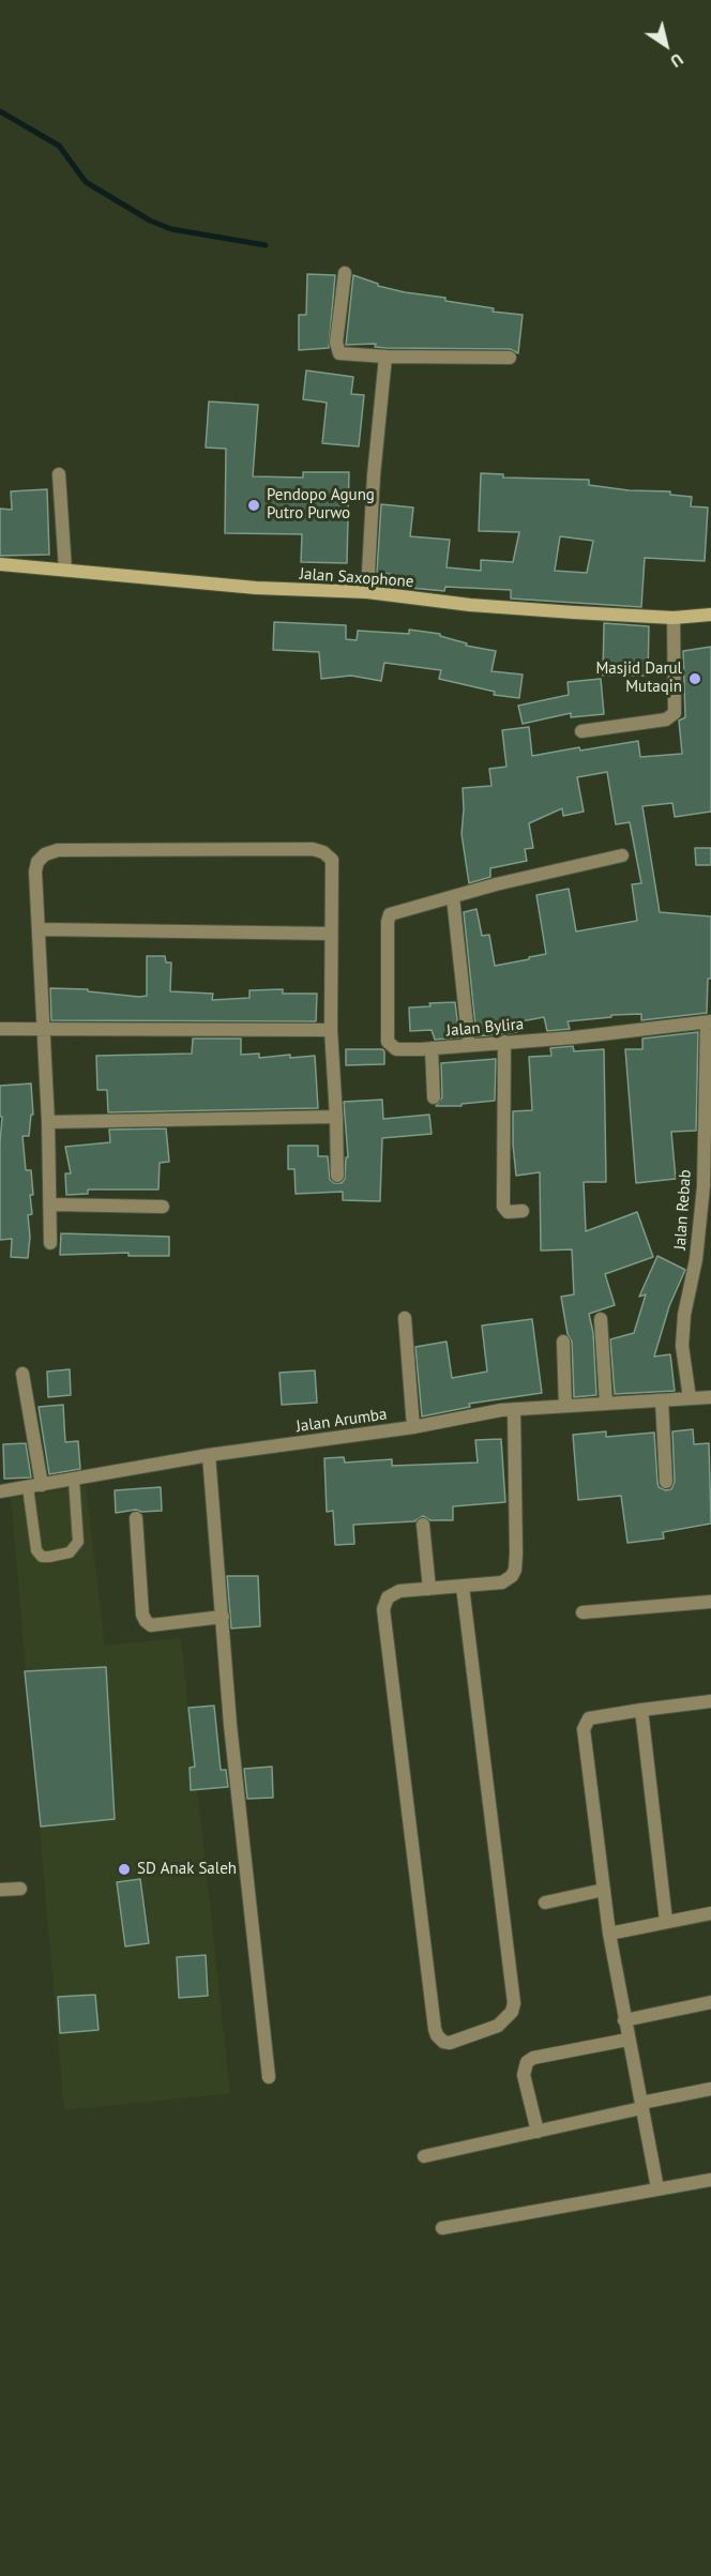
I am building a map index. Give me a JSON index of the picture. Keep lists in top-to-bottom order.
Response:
{
  "streets": {
    "main road": ["Jalan Saxophone"],
    "street": ["Jalan Bylira", "Jalan Rebab", "Jalan Arumba"]
  },
  "crossings": [
    ["Jalan Bylira", "Jalan Rebab"],
    ["Jalan Rebab", "Jalan Arumba"]
  ],
  "places": ["Pendopo Agung Putro Purwo", "Masjid Darul Mutaqin", "SD Anak Saleh"],
  "north": "bottom right"
}
